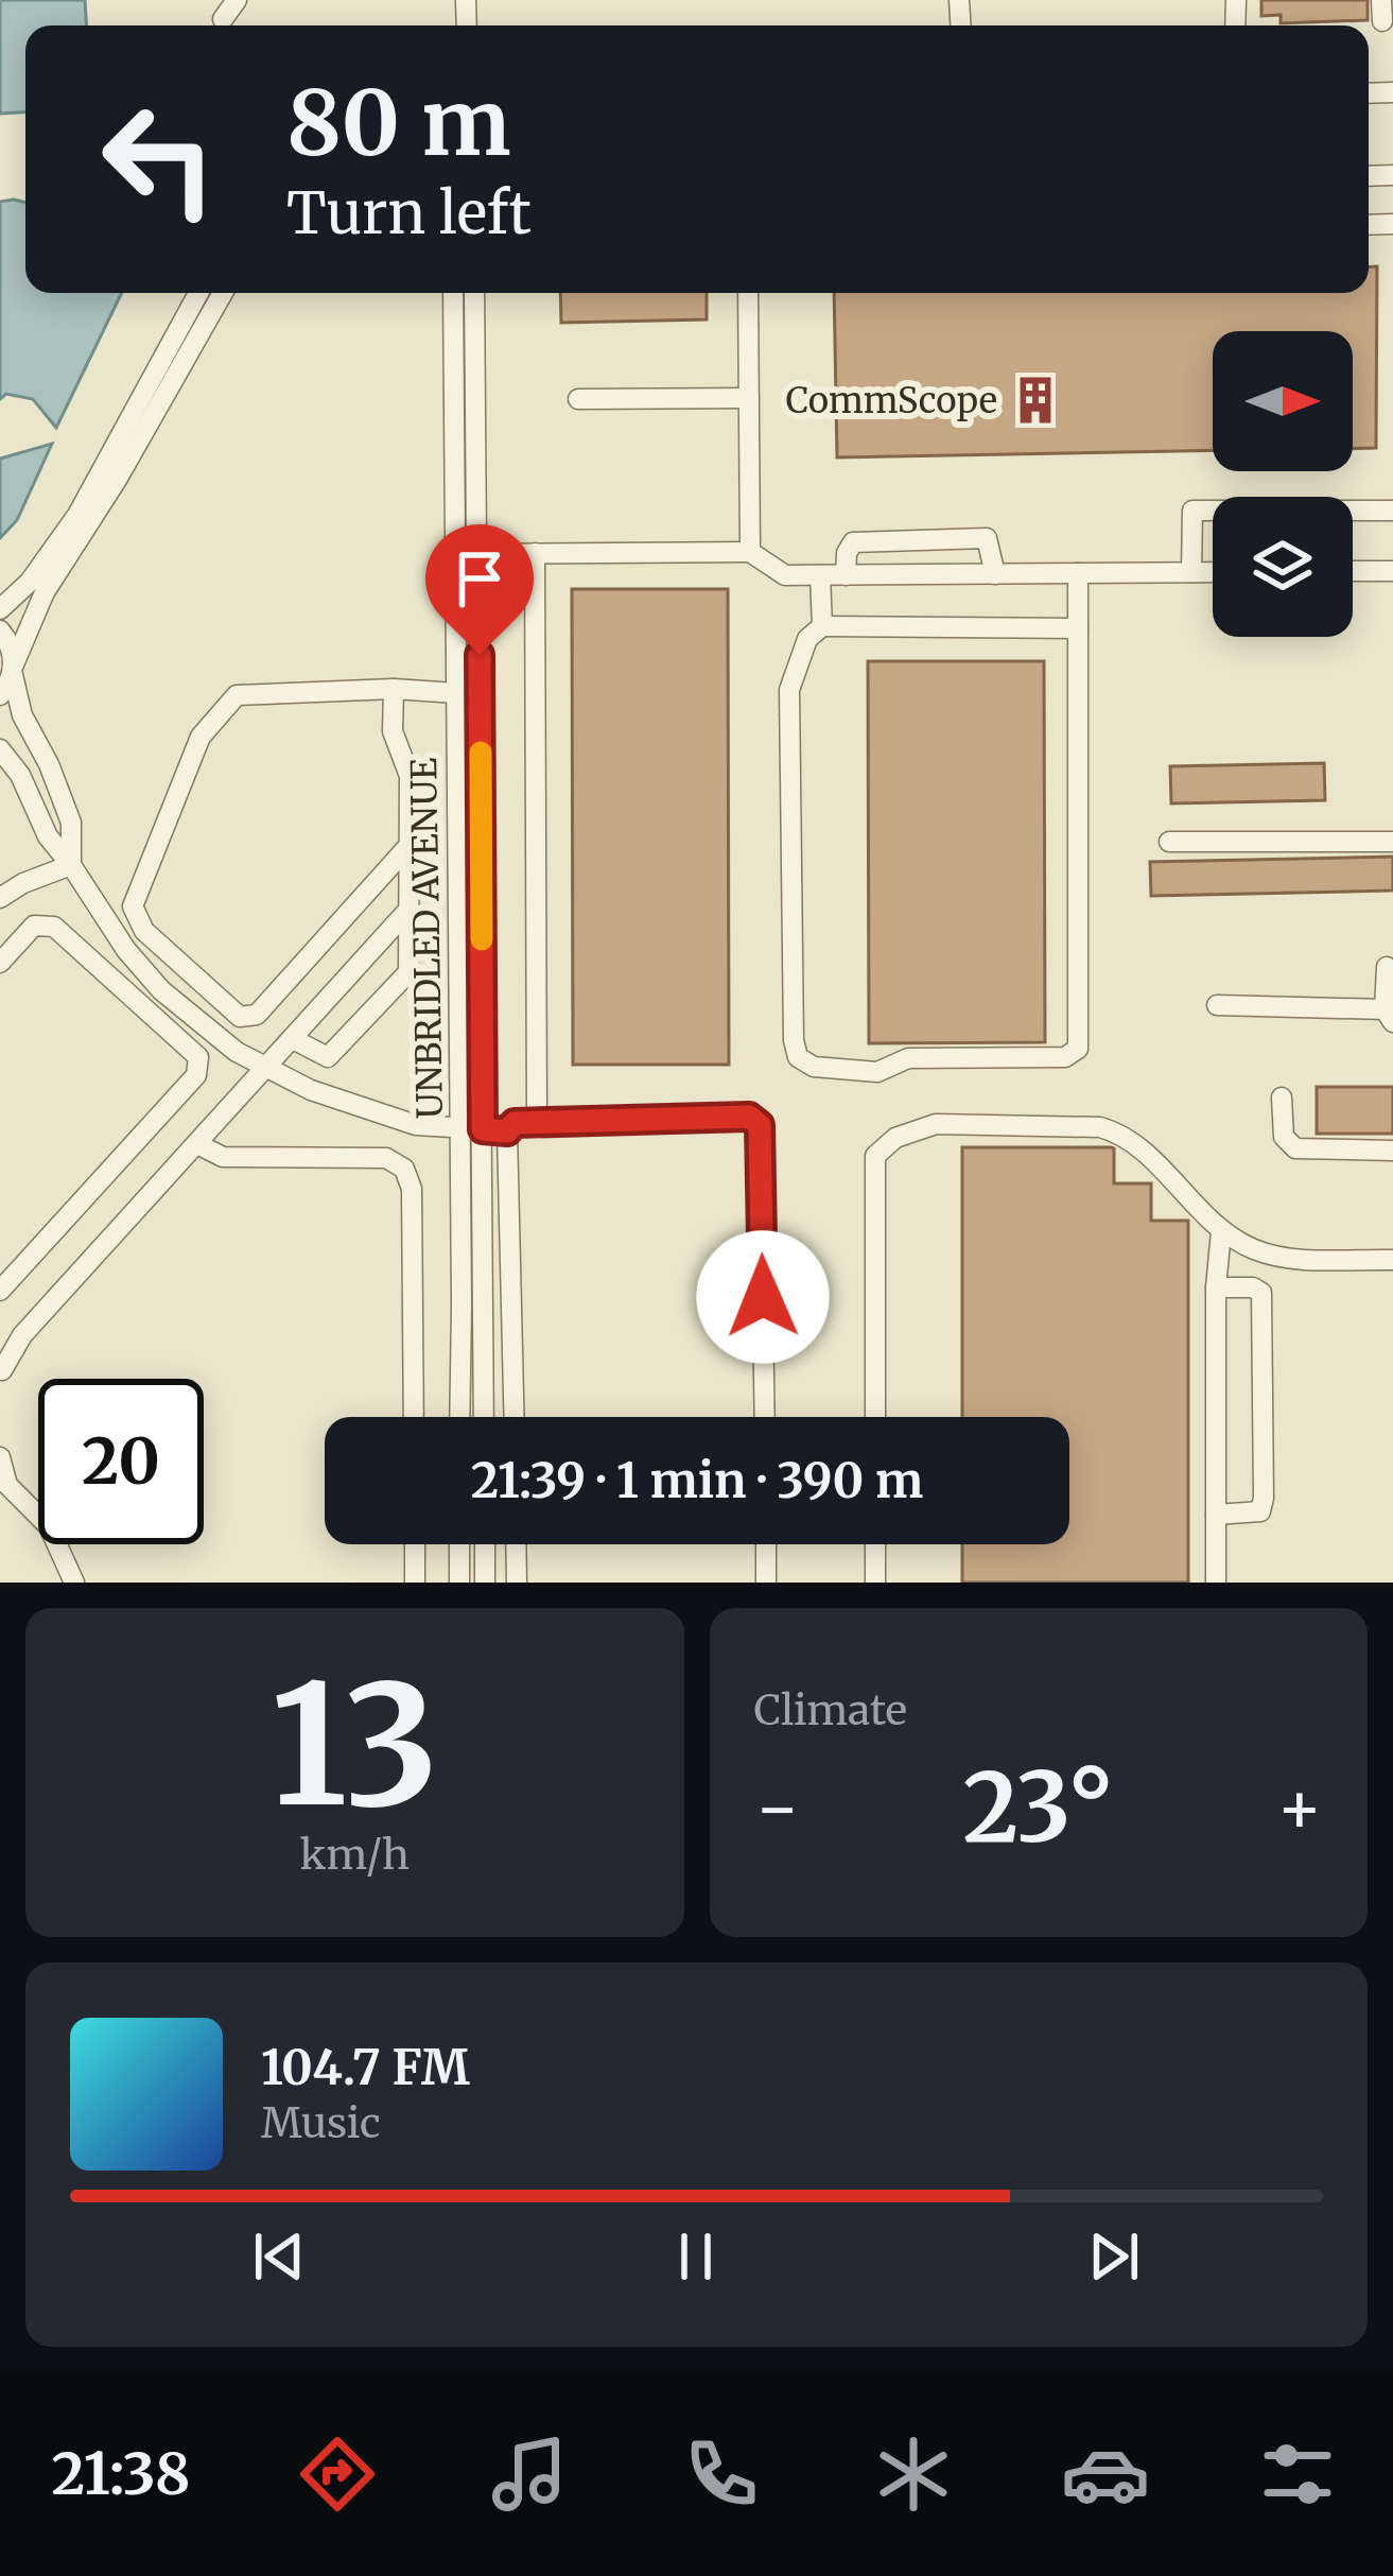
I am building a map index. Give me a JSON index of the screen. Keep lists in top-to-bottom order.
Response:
{
  "streets": {
    "street": ["UNBRIDLED AVENUE"]
  },
  "places": {
    "building": ["CommScope"]
  },
  "north": "right",
  "page": {
    "turn": ["80 m", "Turn left"],
    "limit": "20",
    "trip": "21:39 · 1 min · 390 m",
    "tile": [
      ["13", "km/h"],
      "Climate"
    ],
    "heat": ["−", "23°", "+"],
    "song": ["104.7 FM", "Music"],
    "tabs": "21:38"
  }
}
